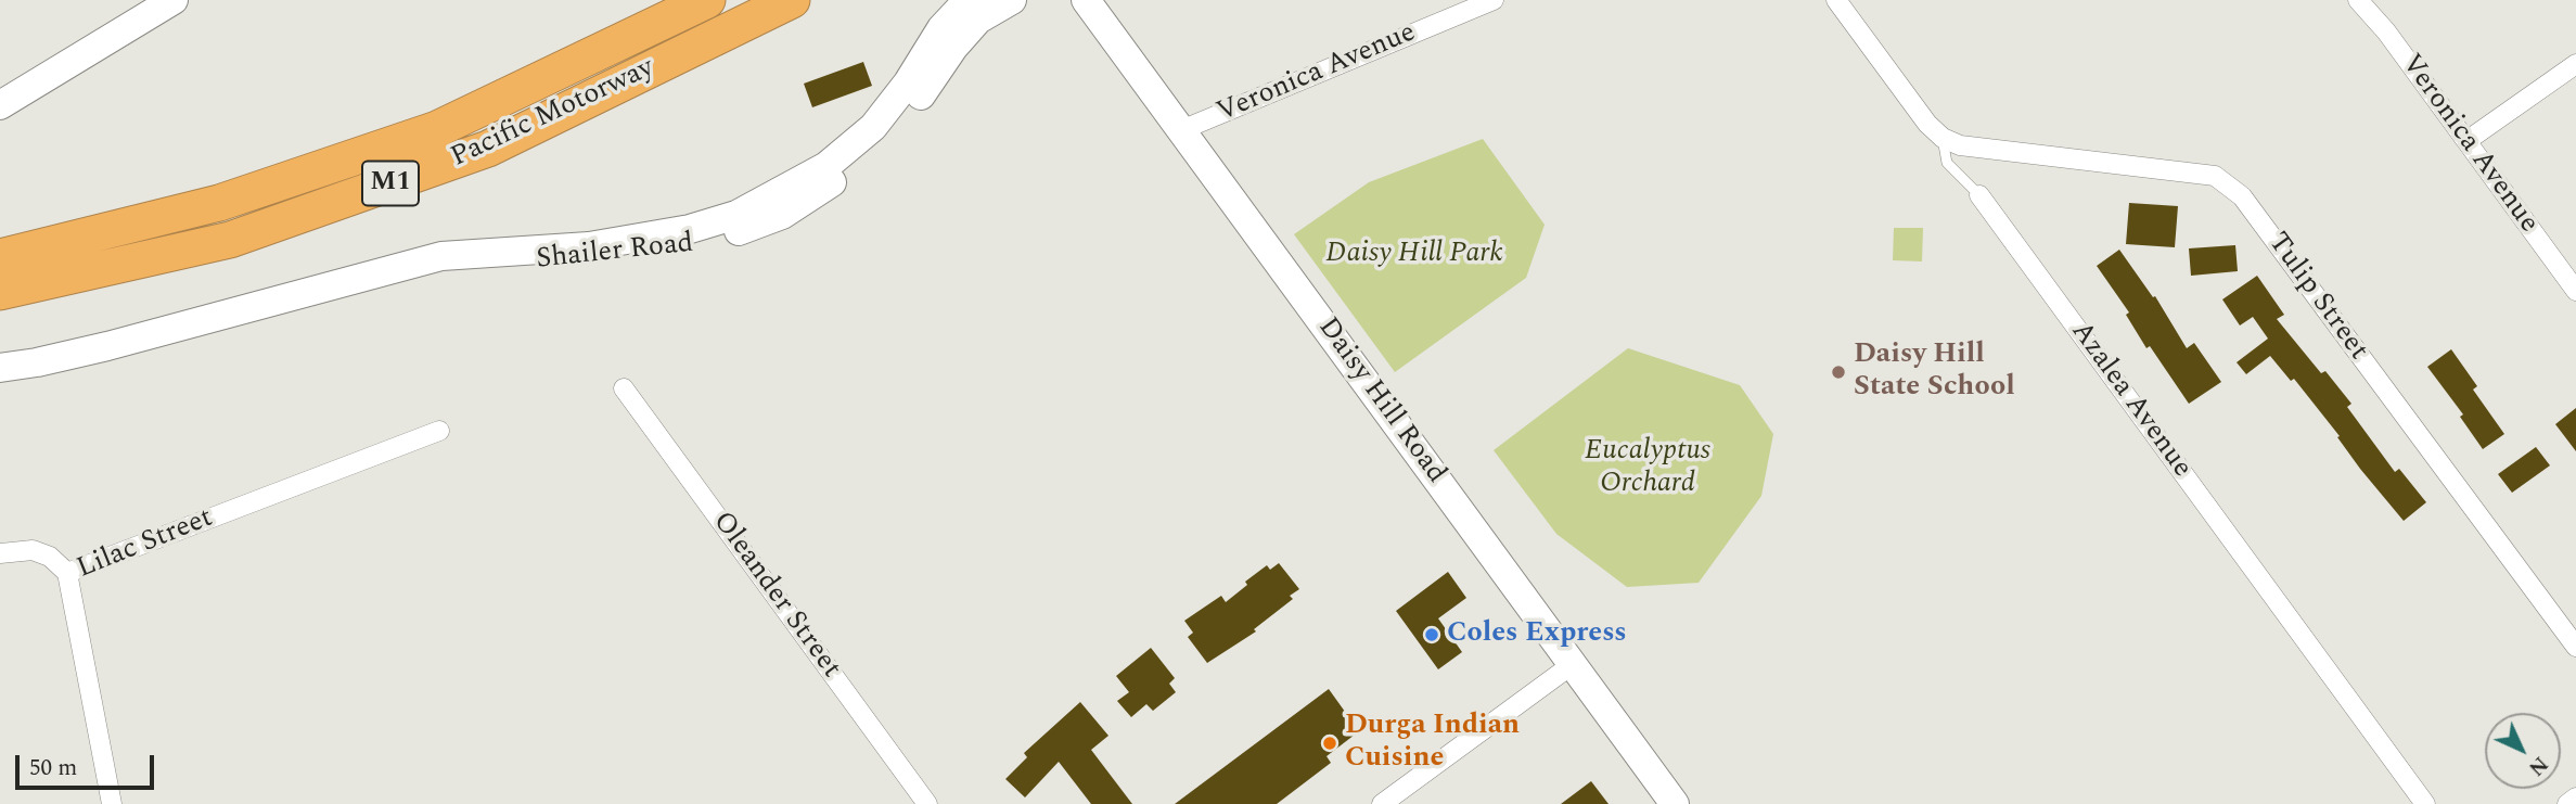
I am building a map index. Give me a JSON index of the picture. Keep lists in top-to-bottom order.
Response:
{
  "streets": {
    "highway": ["Pacific Motorway", "M1"],
    "street": [
      "Veronica Avenue",
      "Shailer Road",
      "Tulip Street",
      "Azalea Avenue",
      "Daisy Hill Road",
      "Lilac Street",
      "Oleander Street"
    ]
  },
  "crossings": [
    ["Veronica Avenue", "Daisy Hill Road"],
    ["Tulip Street", "Azalea Avenue"]
  ],
  "parks": ["Daisy Hill Park", "Eucalyptus Orchard"],
  "places": ["Daisy Hill State School", "Coles Express", "Durga Indian Cuisine"],
  "scale_bar": "50 m",
  "north": "bottom right"
}
